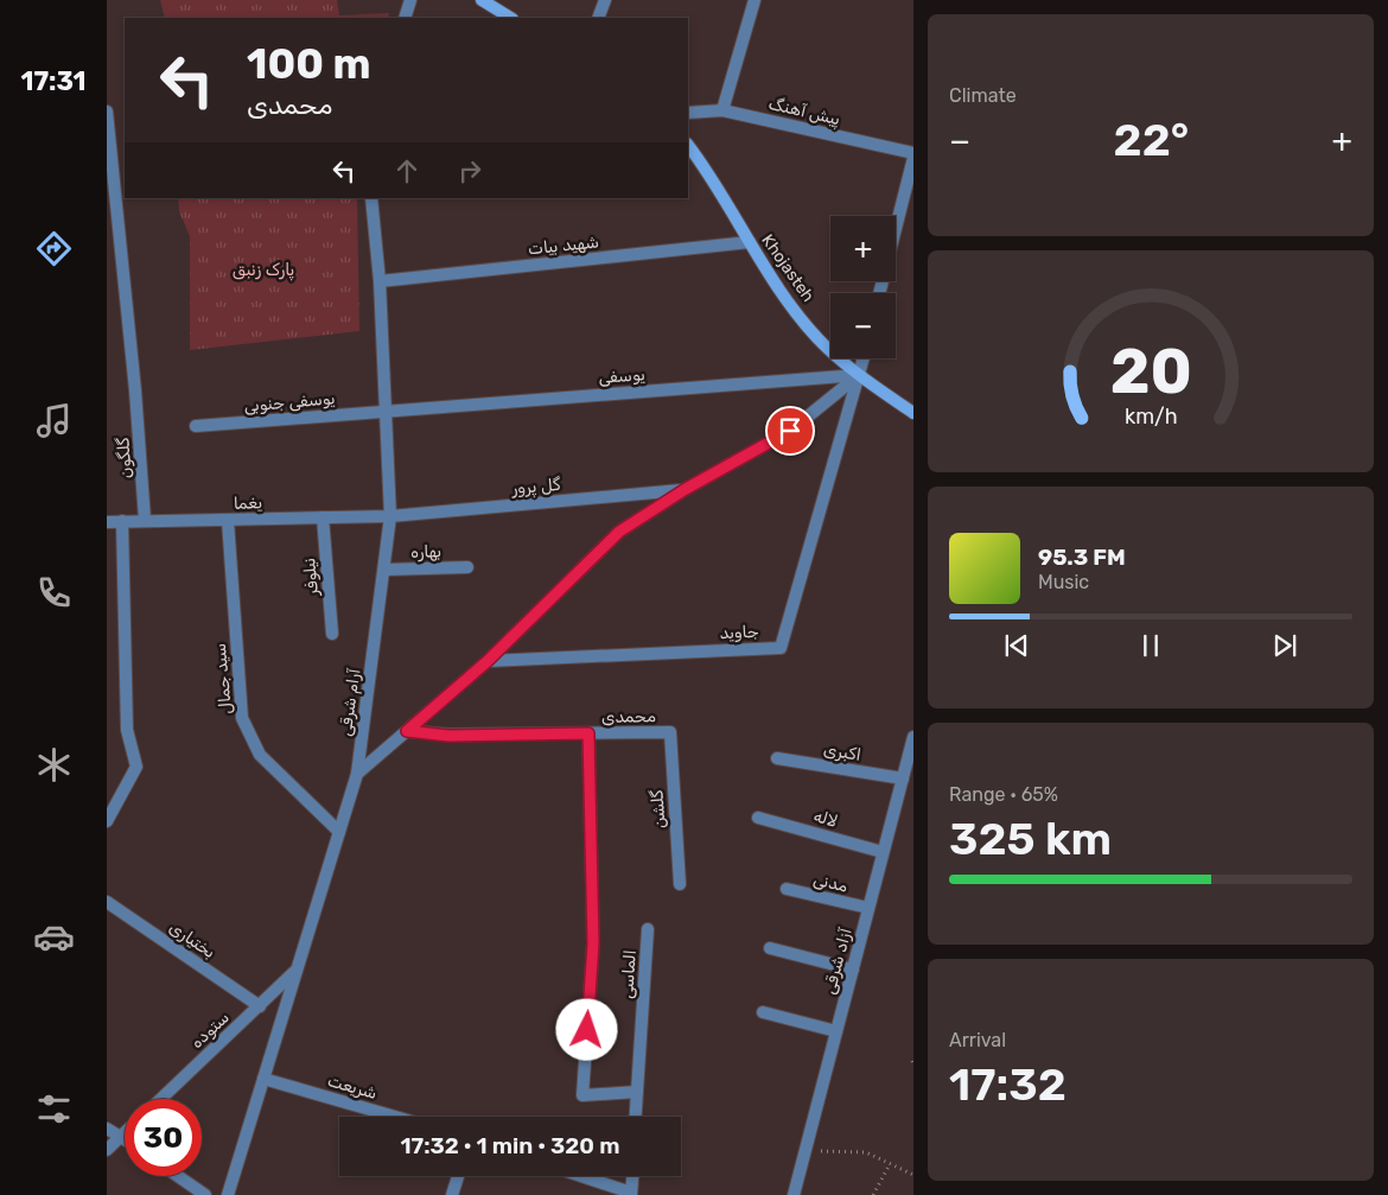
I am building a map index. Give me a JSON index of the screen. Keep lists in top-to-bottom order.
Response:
{
  "streets": {
    "main road": ["Khojasteh"],
    "street": [
      "پیش آهنگ",
      "شهید بیات",
      "یوسفی",
      "یوسفی جنوبی",
      "گلگون",
      "گل پرور",
      "یغما",
      "بهاره",
      "نیلوفر",
      "جاوید",
      "سید جمال",
      "آرام شرقی",
      "محمدی",
      "اکبری",
      "گلشن",
      "لاله",
      "مدنی",
      "بختیاری",
      "آزاد شرقی",
      "الماسی",
      "ستوده",
      "شریعت"
    ]
  },
  "crossings": [
    ["شهید بیات", "Khojasteh"],
    ["شهید بیات", "آرام شرقی"],
    ["Khojasteh", "یوسفی"],
    ["Khojasteh", "جاوید"],
    ["یوسفی", "یوسفی جنوبی"],
    ["یوسفی", "جاوید"],
    ["یوسفی", "آرام شرقی"],
    ["یوسفی جنوبی", "آرام شرقی"],
    ["گلگون", "یغما"],
    ["گل پرور", "یغما"],
    ["گل پرور", "آرام شرقی"],
    ["یغما", "نیلوفر"],
    ["یغما", "سید جمال"],
    ["یغما", "آرام شرقی"],
    ["بهاره", "آرام شرقی"],
    ["سید جمال", "آرام شرقی"],
    ["آرام شرقی", "ستوده"],
    ["آرام شرقی", "شریعت"],
    ["محمدی", "گلشن"],
    ["محمدی", "الماسی"],
    ["اکبری", "آزاد شرقی"],
    ["لاله", "آزاد شرقی"],
    ["مدنی", "آزاد شرقی"],
    ["بختیاری", "ستوده"]
  ],
  "parks": ["پارک زنبق"],
  "page": {
    "tabs": "17:31",
    "tile": [
      "Climate",
      ["Range · 65%", "325 km"],
      ["Arrival", "17:32"]
    ],
    "turn": ["100 m", "محمدی"],
    "heat": ["−", "22°", "+"],
    "map_buttons": ["+", "−"],
    "song": ["95.3 FM", "Music"],
    "limit": "30",
    "trip": "17:32 · 1 min · 320 m",
    "gauge": ["20", "km/h"]
  }
}
